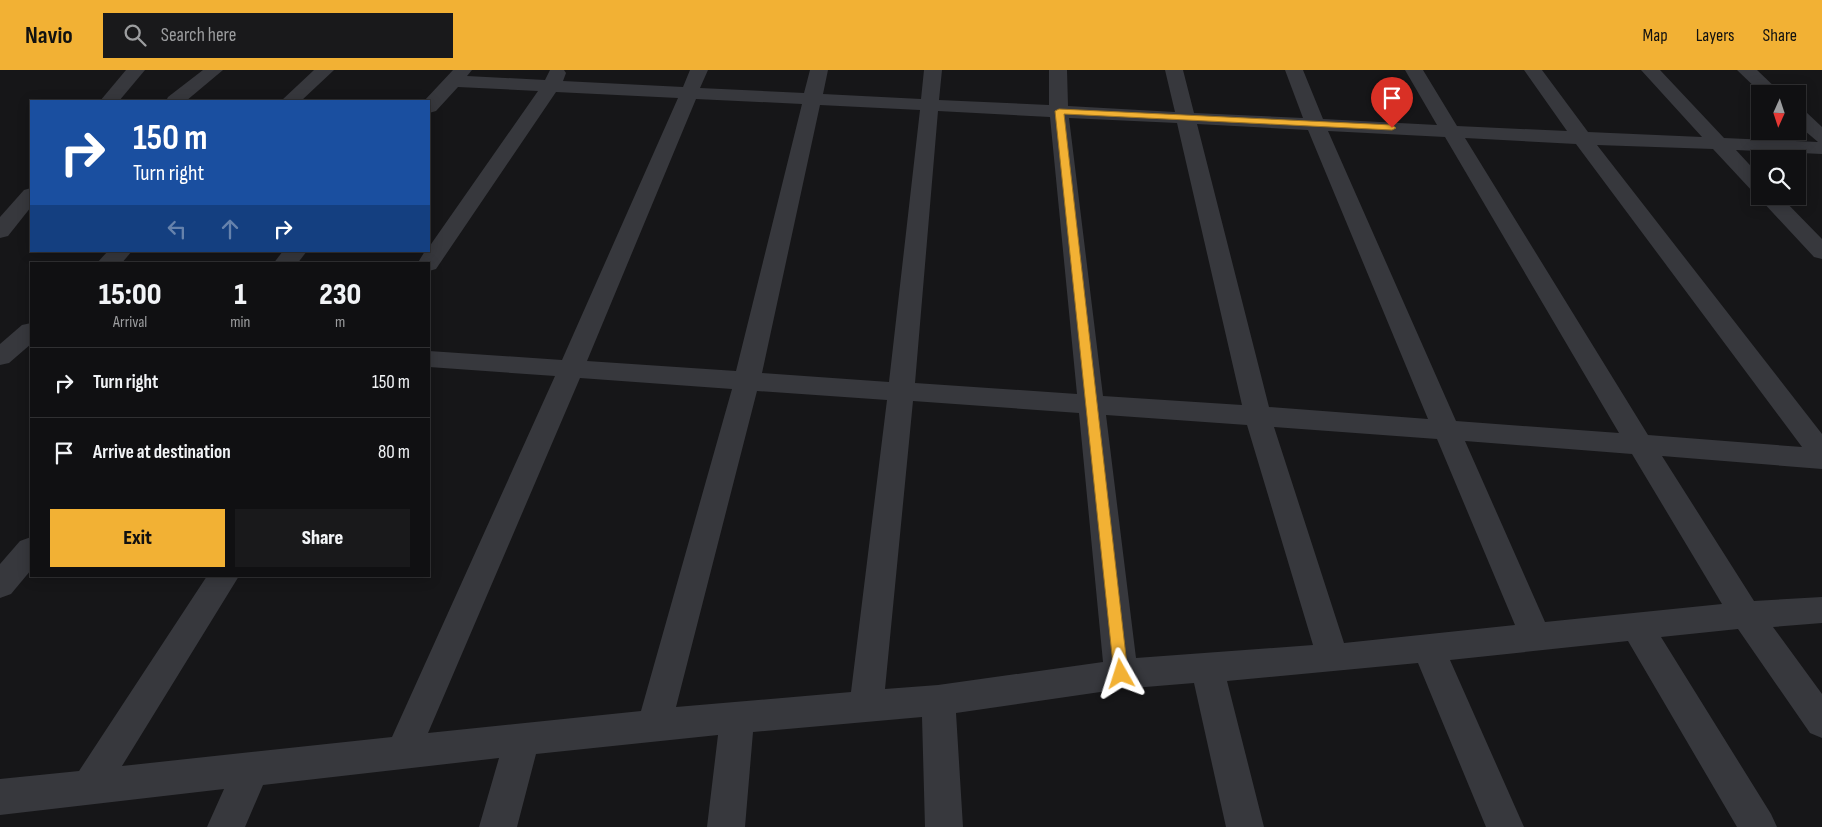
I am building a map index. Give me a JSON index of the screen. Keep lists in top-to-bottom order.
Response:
{
  "north": "bottom",
  "page": {
    "header": "Navio",
    "search": "Search here",
    "nav": ["Map", "Layers", "Share"],
    "turn": ["150 m", "Turn right"],
    "eta": [
      "15:00",
      "Arrival",
      "1",
      "min",
      "230",
      "m"
    ],
    "list": [
      {
        "name": "Turn right",
        "value": "150 m"
      },
      {
        "name": "Arrive at destination",
        "value": "80 m"
      }
    ],
    "buttons": ["Exit", "Share"]
  }
}
